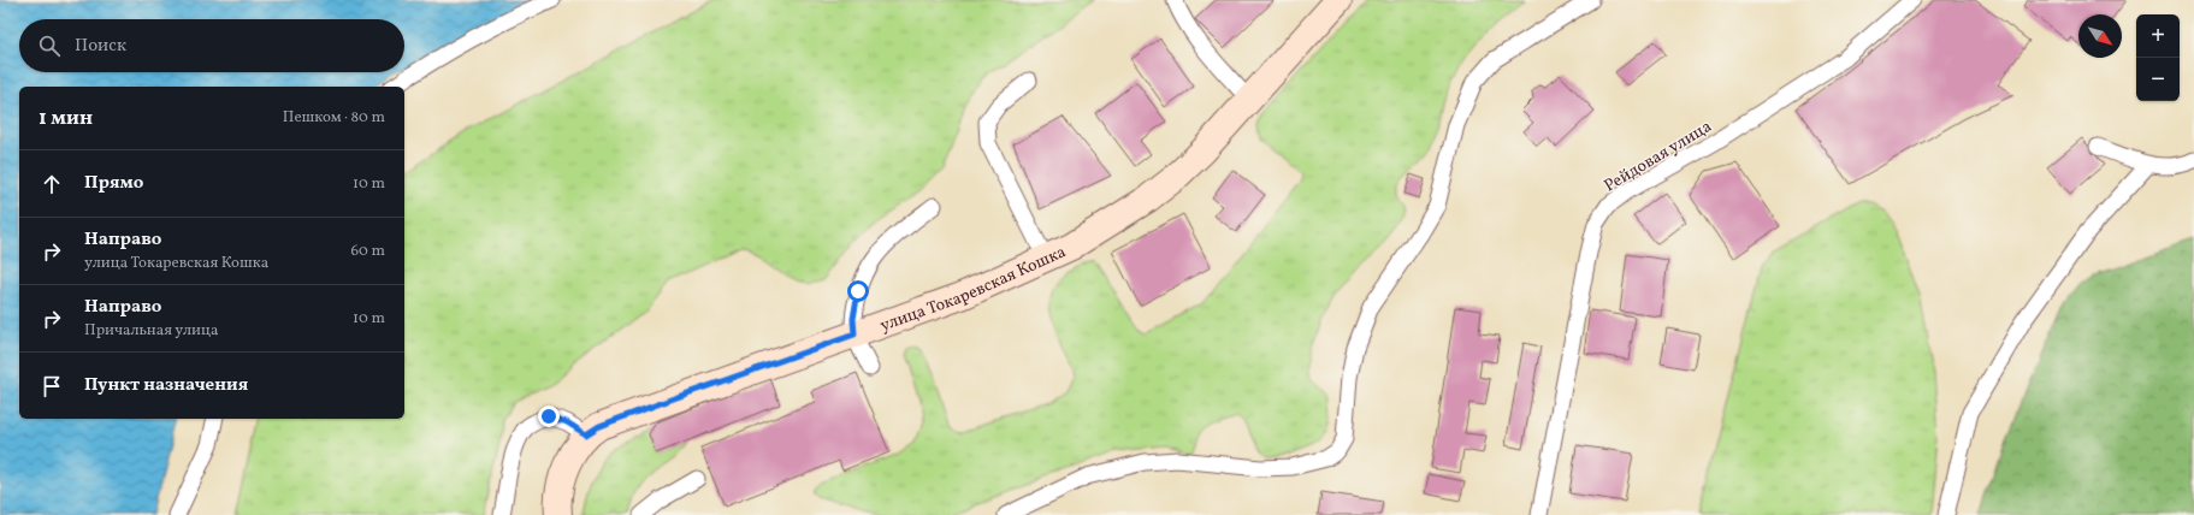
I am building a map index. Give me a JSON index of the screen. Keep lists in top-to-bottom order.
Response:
{
  "streets": {
    "main road": ["улица Токаревская Кошка"],
    "lane": ["Рейдовая улица"]
  },
  "north": "bottom right",
  "page": {
    "map_buttons": ["+", "−"],
    "search": "Поиск",
    "heading": ["1 мин", "Пешком · 80 m"],
    "list": [
      ["Прямо", "10 m"],
      ["Направо", "улица Токаревская Кошка", "60 m"],
      ["Направо", "Причальная улица", "10 m"],
      "Пункт назначения"
    ]
  }
}
